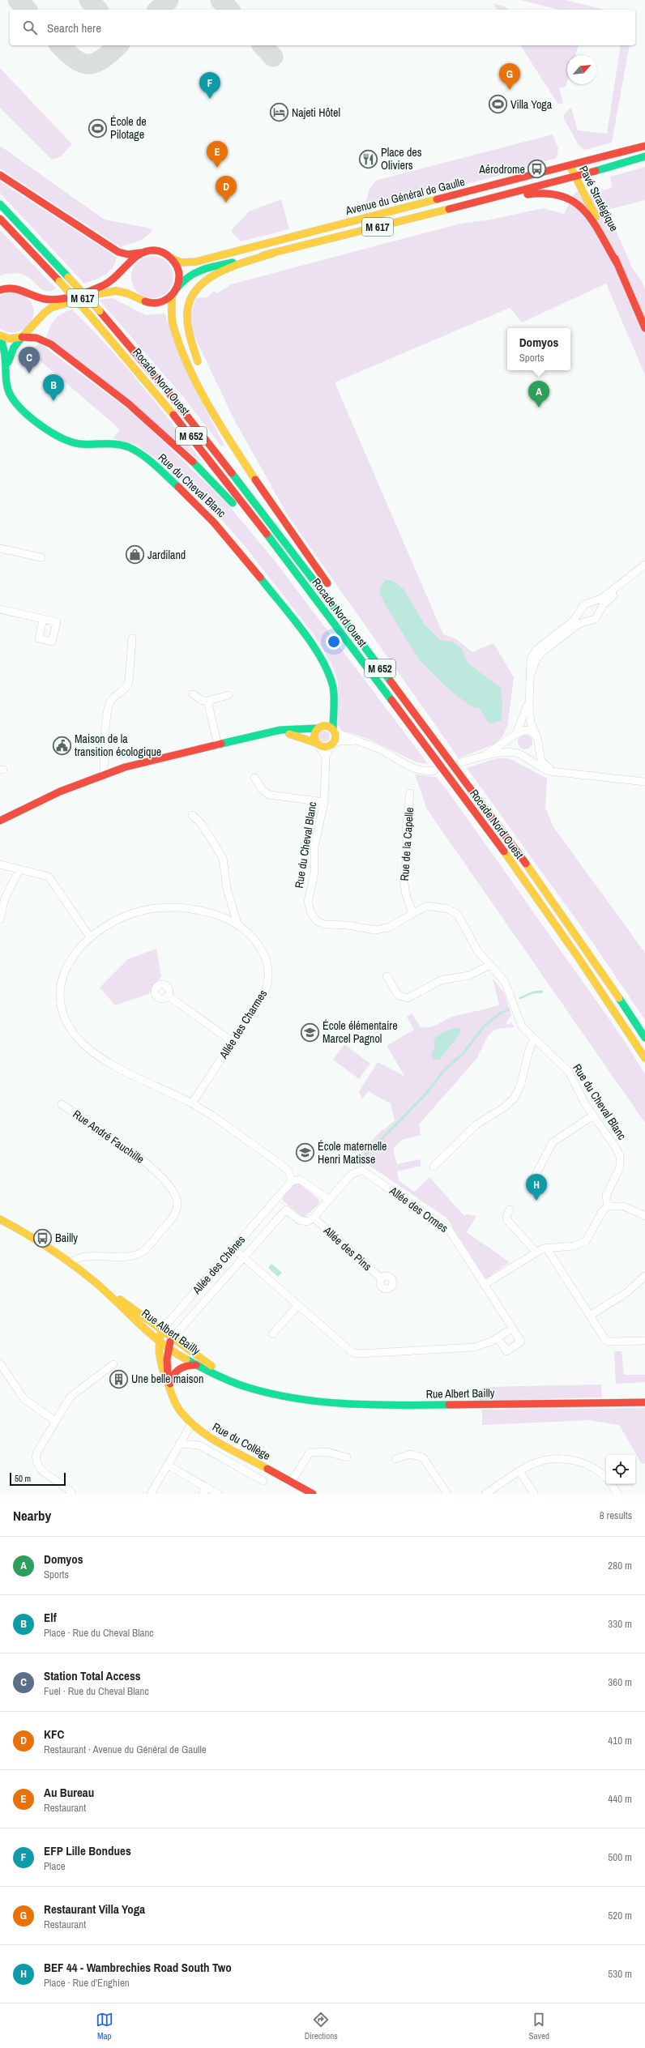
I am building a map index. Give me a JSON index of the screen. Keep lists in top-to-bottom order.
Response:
{
  "streets": {
    "main road": [
      "Avenue du Général de Gaulle",
      "Pavé Stratégique",
      "M 617",
      "Rocade Nord Ouest",
      "M 652",
      "Rue du Cheval Blanc",
      "Rue Albert Bailly",
      "Rue du Collège"
    ],
    "street": [
      "Rue de la Capelle",
      "Allée des Charmes",
      "Rue André Fauchille",
      "Allée des Ormes",
      "Allée des Pins",
      "Allée des Chênes"
    ]
  },
  "crossings": [
    ["Avenue du Général de Gaulle", "Pavé Stratégique"],
    ["Avenue du Général de Gaulle", "M 617"],
    ["M 617", "Rue du Cheval Blanc"],
    ["Rue du Cheval Blanc", "Rue de la Capelle"],
    ["Allée des Charmes", "Allée des Chênes"],
    ["Rue André Fauchille", "Rue Albert Bailly"],
    ["Allée des Chênes", "Rue Albert Bailly"],
    ["Allée des Chênes", "Rue du Collège"],
    ["Rue Albert Bailly", "Rue du Collège"]
  ],
  "places": {
    "sports": ["Villa Yoga", "École de Pilotage"],
    "hotel": ["Najeti Hôtel"],
    "restaurant": ["Place des Oliviers"],
    "bus stop": ["Aérodrome", "Bailly"],
    "shop": ["Jardiland"],
    "public building": ["Maison de la transition écologique"],
    "school or university": ["École élémentaire Marcel Pagnol", "École maternelle Henri Matisse"],
    "building": ["Une belle maison"]
  },
  "scale_bar": "50 m",
  "north": "top right",
  "page": {
    "search": "Search here",
    "pins": [
      "G",
      "F",
      "E",
      "D",
      "C",
      "B",
      "A",
      "H"
    ],
    "popup": ["Domyos", "Sports"],
    "scale": "50 m",
    "heading": ["Nearby", "8 results"],
    "list": [
      {
        "mark": "A",
        "name": "Domyos",
        "note": "Sports",
        "value": "280 m"
      },
      {
        "mark": "B",
        "name": "Elf",
        "note": "Place · Rue du Cheval Blanc",
        "value": "330 m"
      },
      {
        "mark": "C",
        "name": "Station Total Access",
        "note": "Fuel · Rue du Cheval Blanc",
        "value": "360 m"
      },
      {
        "mark": "D",
        "name": "KFC",
        "note": "Restaurant · Avenue du Général de Gaulle",
        "value": "410 m"
      },
      {
        "mark": "E",
        "name": "Au Bureau",
        "note": "Restaurant",
        "value": "440 m"
      },
      {
        "mark": "F",
        "name": "EFP Lille Bondues",
        "note": "Place",
        "value": "500 m"
      },
      {
        "mark": "G",
        "name": "Restaurant Villa Yoga",
        "note": "Restaurant",
        "value": "520 m"
      },
      {
        "mark": "H",
        "name": "BEF 44 - Wambrechies Road South Two",
        "note": "Place · Rue d'Enghien",
        "value": "530 m"
      }
    ],
    "nav": ["Map", "Directions", "Saved"]
  }
}
